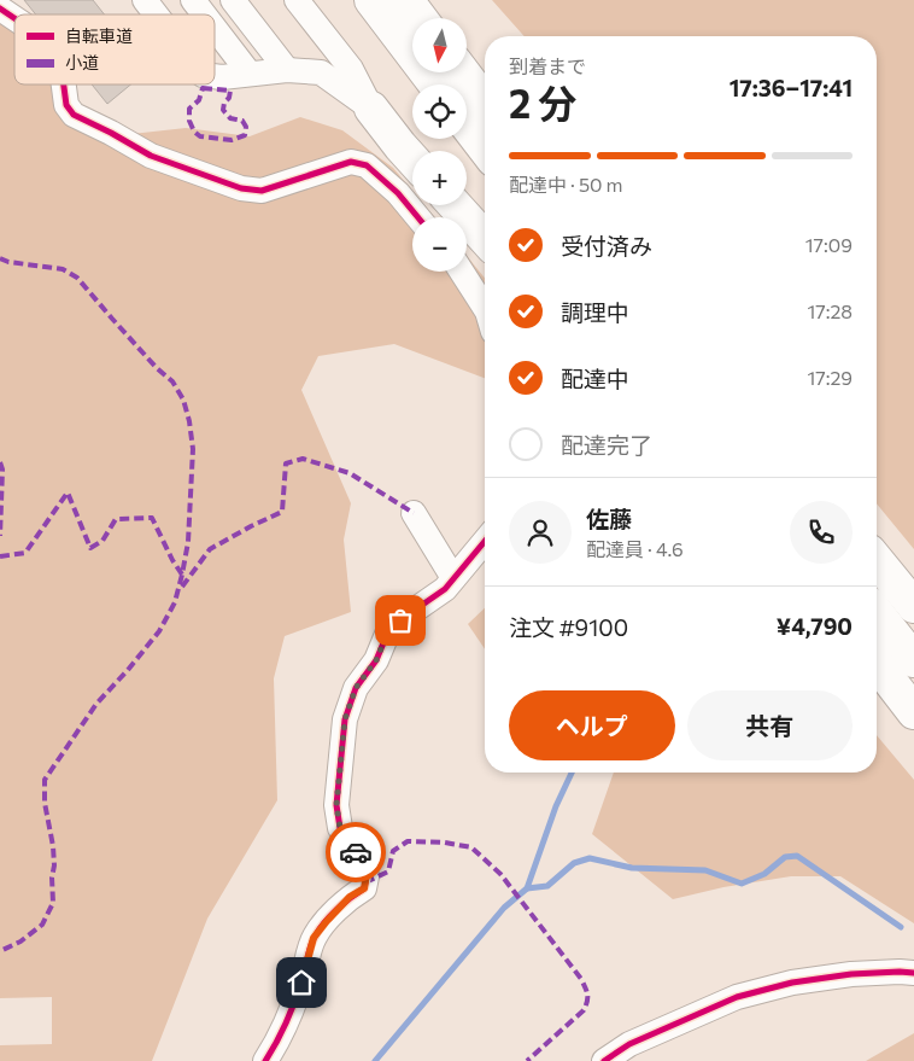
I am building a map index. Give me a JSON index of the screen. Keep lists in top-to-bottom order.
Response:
{
  "legend": ["自転車道", "小道"],
  "north": "bottom",
  "page": {
    "map_buttons": ["+", "−"],
    "heading": ["2 分", "到着まで", "17:36–17:41"],
    "panel": [
      "佐藤",
      "配達員 · 4.6",
      "注文 #9100",
      "¥4,790"
    ],
    "bar": "配達中 · 50 m",
    "list": [
      ["受付済み", "17:09"],
      ["調理中", "17:28"],
      ["配達中", "17:29"],
      "配達完了"
    ],
    "buttons": ["ヘルプ", "共有"]
  }
}
